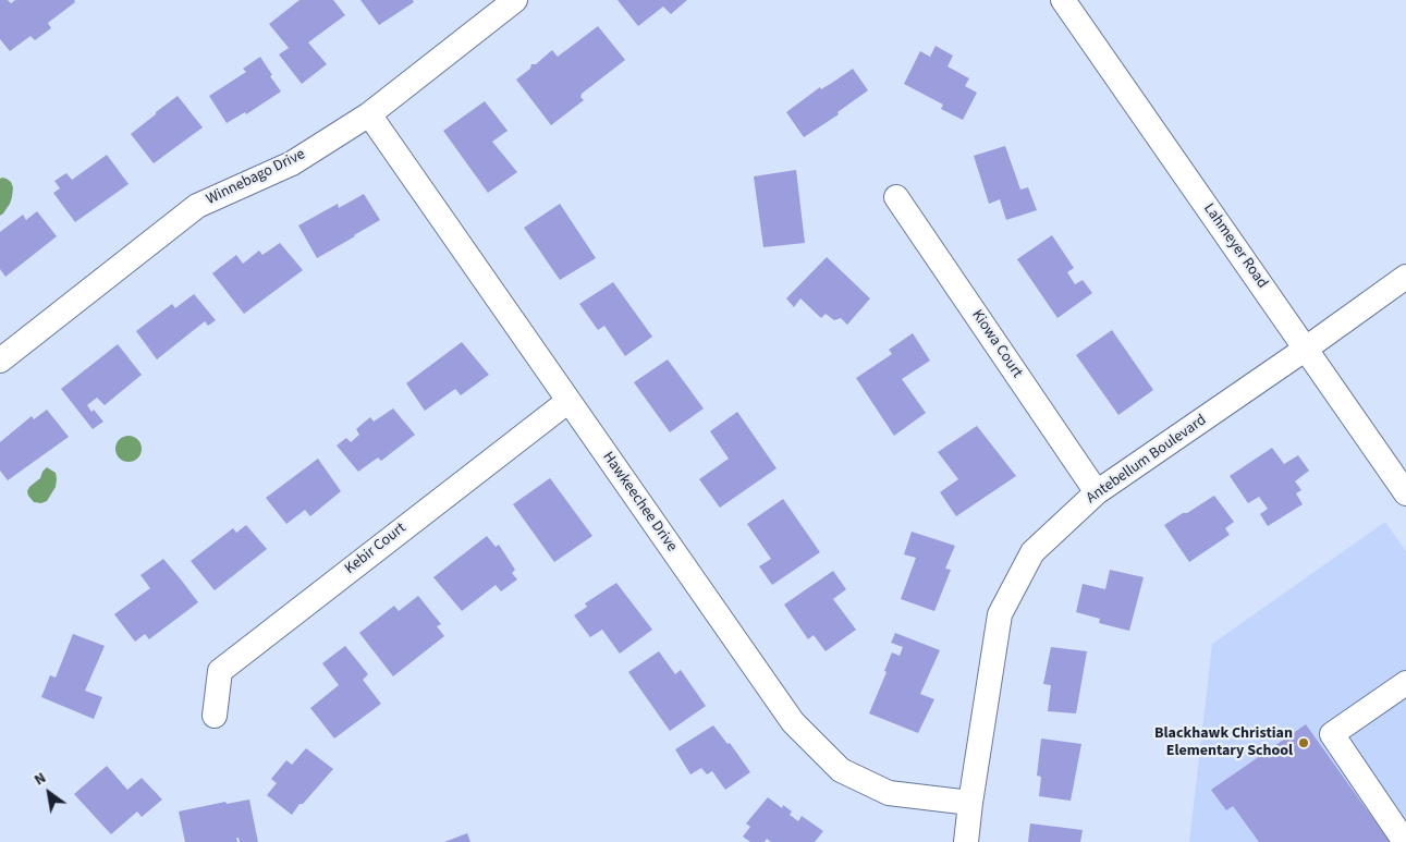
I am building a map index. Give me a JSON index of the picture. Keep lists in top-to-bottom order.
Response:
{
  "streets": {
    "street": [
      "Winnebago Drive",
      "Lahmeyer Road",
      "Kiowa Court",
      "Antebellum Boulevard",
      "Hawkeechee Drive",
      "Kebir Court"
    ]
  },
  "crossings": [
    ["Winnebago Drive", "Hawkeechee Drive"],
    ["Lahmeyer Road", "Antebellum Boulevard"],
    ["Kiowa Court", "Antebellum Boulevard"],
    ["Antebellum Boulevard", "Hawkeechee Drive"],
    ["Hawkeechee Drive", "Kebir Court"]
  ],
  "places": ["Blackhawk Christian Elementary School"],
  "north": "top left"
}
